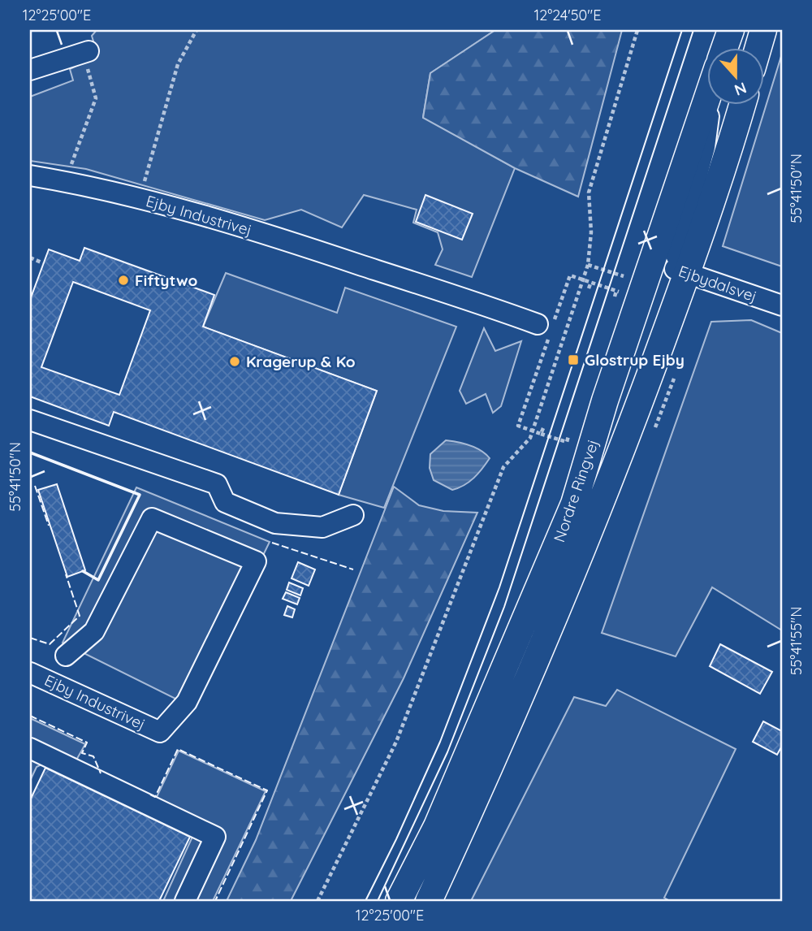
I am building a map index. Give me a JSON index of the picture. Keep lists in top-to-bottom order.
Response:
{
  "streets": {
    "main road": ["Nordre Ringvej"],
    "street": ["Ejby Industrivej", "Ejbydalsvej"]
  },
  "crossings": [
    ["Ejbydalsvej", "Nordre Ringvej"]
  ],
  "places": {
    "other": ["Fiftytwo", "Kragerup & Ko"],
    "transit": ["Glostrup Ejby"]
  },
  "north": "bottom",
  "coordinates": [
    "12°25'00\"E",
    "12°24'50\"E",
    "55°41'50\"N",
    "55°41'55\"N"
  ]
}
